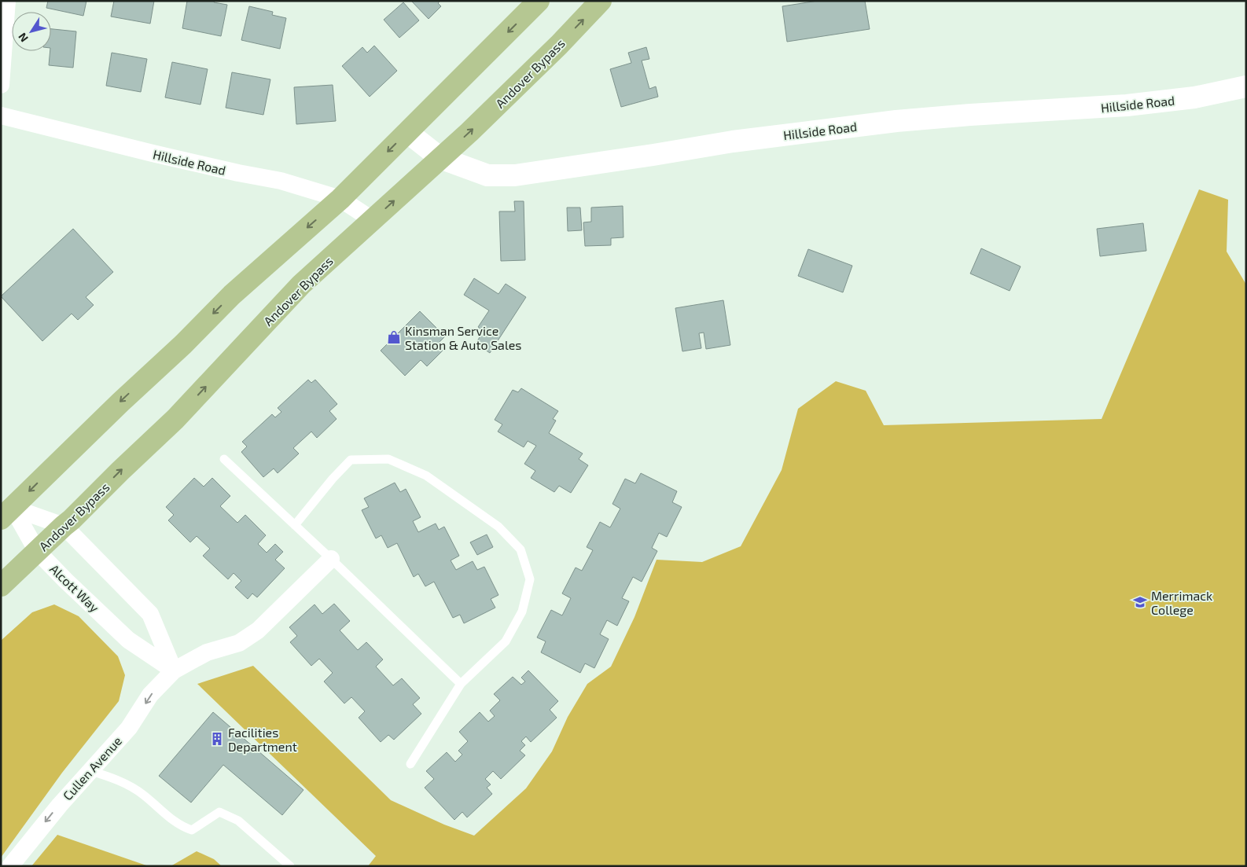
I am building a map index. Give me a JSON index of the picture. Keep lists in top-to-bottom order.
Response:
{
  "streets": {
    "main road": ["Andover Bypass"],
    "street": ["Hillside Road", "Alcott Way", "Cullen Avenue"]
  },
  "crossings": [
    ["Andover Bypass", "Hillside Road"],
    ["Andover Bypass", "Alcott Way"],
    ["Alcott Way", "Cullen Avenue"]
  ],
  "one_way": ["Cullen Avenue"],
  "places": {
    "shop": ["Kinsman Service Station & Auto Sales"],
    "school or university": ["Merrimack College"],
    "building": ["Facilities Department"]
  },
  "north": "bottom left"
}
